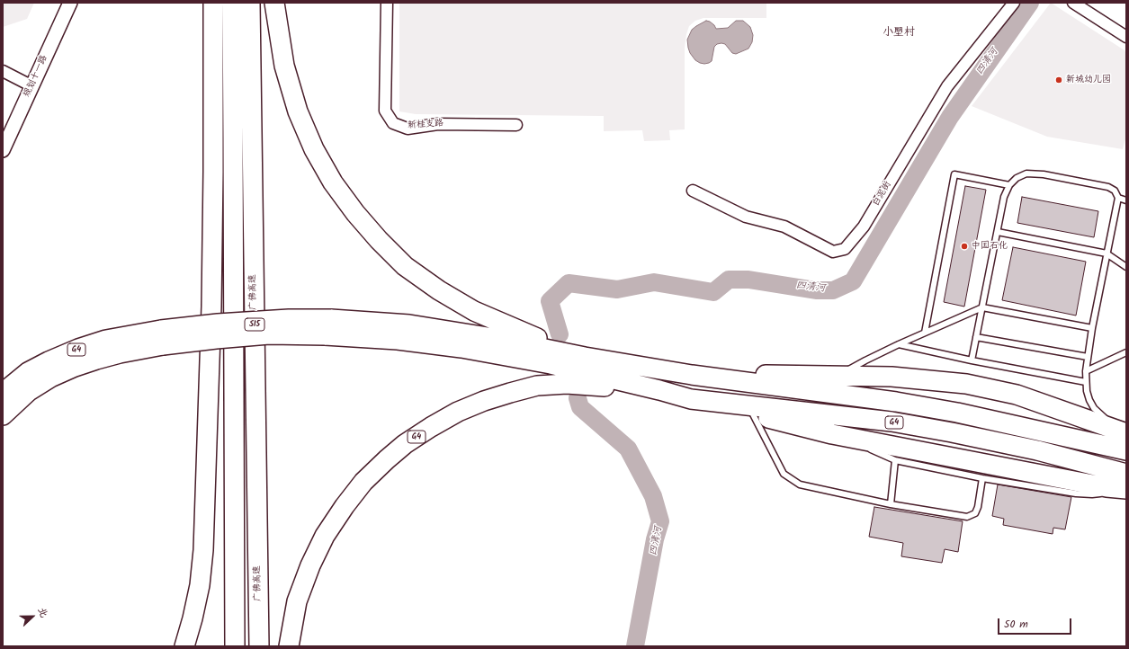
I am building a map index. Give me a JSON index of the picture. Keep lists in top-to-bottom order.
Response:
{
  "streets": {
    "highway": ["广佛高速", "S15", "G4"],
    "street": ["规划十一路", "新桂支路", "白泥街"]
  },
  "districts": ["小塱村"],
  "water": ["四清河"],
  "places": ["新城幼儿园", "中国石化"],
  "scale_bar": "50 m",
  "north": "right"
}
